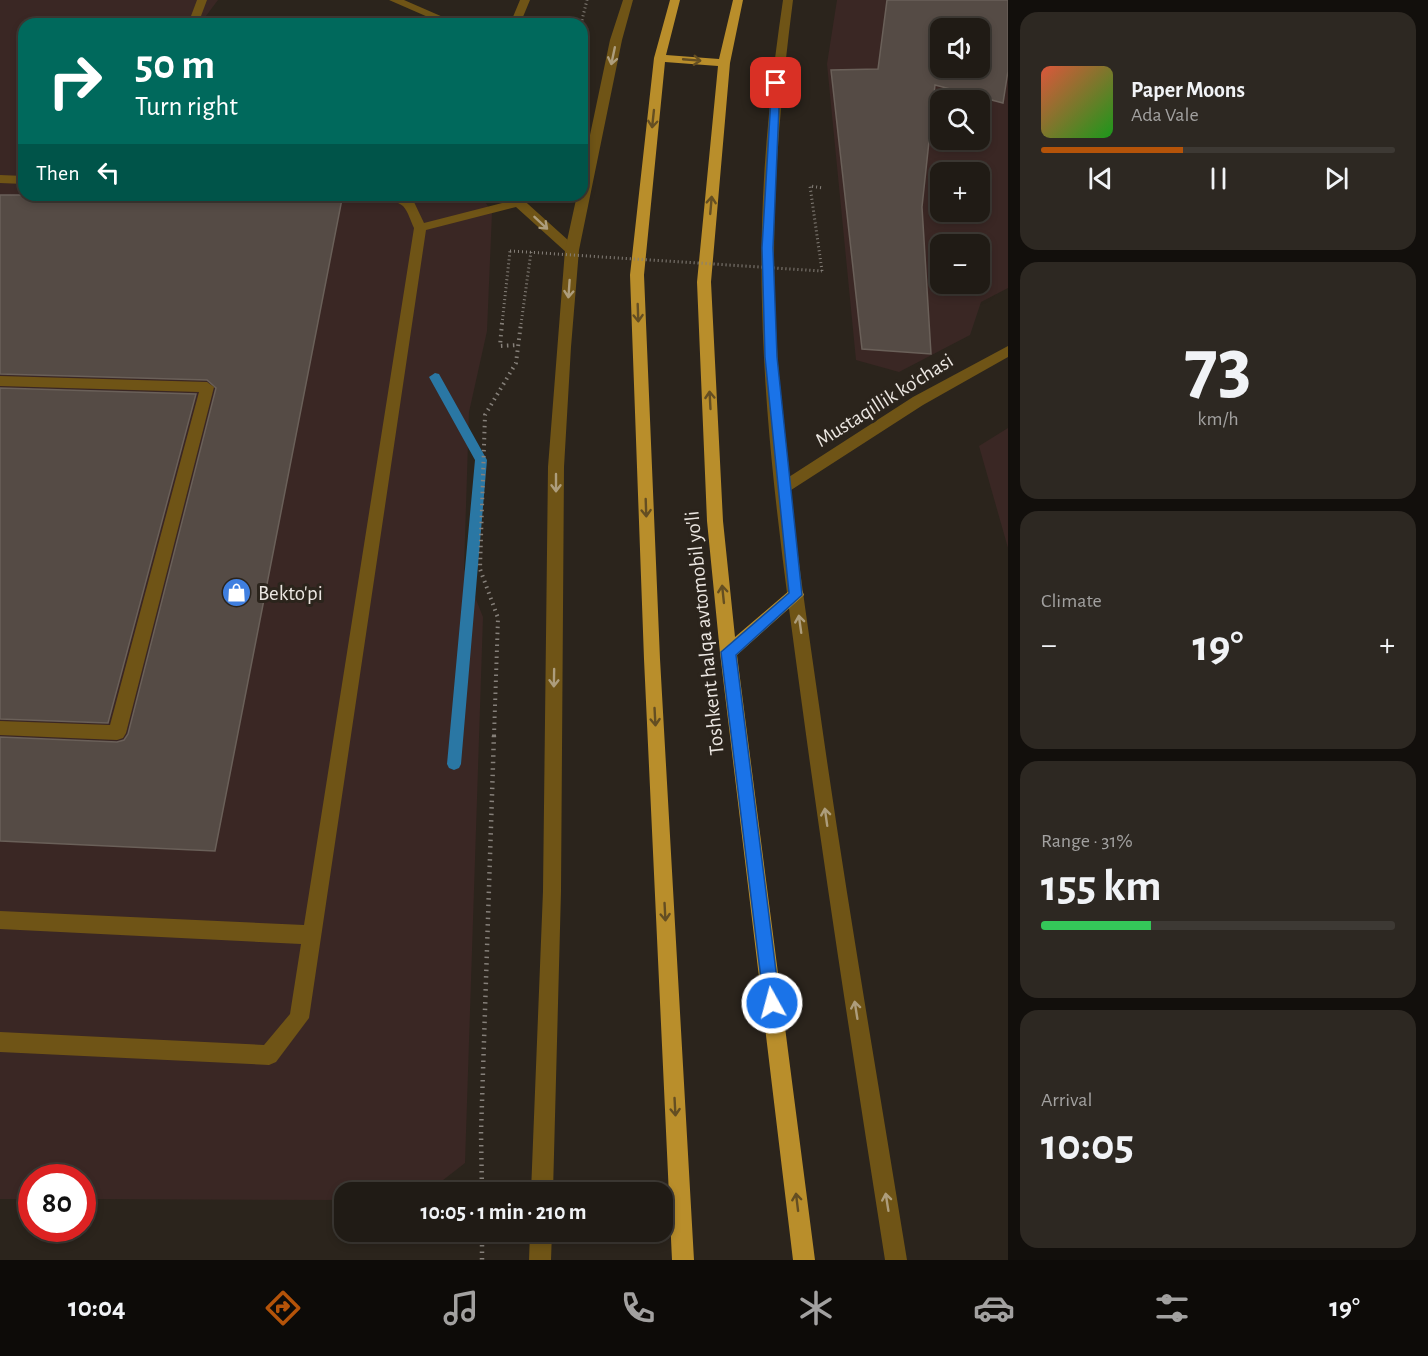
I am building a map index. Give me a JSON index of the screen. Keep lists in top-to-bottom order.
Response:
{
  "streets": {
    "highway": ["Toshkent halqa avtomobil yo'li"],
    "street": ["Mustaqillik ko'chasi"]
  },
  "places": {
    "shop": ["Bekto'pi"]
  },
  "page": {
    "map_buttons": ["+", "−"],
    "turn": ["50 m", "Turn right"],
    "song": ["Paper Moons", "Ada Vale"],
    "then": "Then",
    "tile": [
      ["73", "km/h"],
      "Climate",
      ["Range · 31%", "155 km"],
      ["Arrival", "10:05"]
    ],
    "heat": ["−", "19°", "+"],
    "limit": "80",
    "trip": "10:05 · 1 min · 210 m",
    "tabs": ["10:04", "19°"]
  }
}
